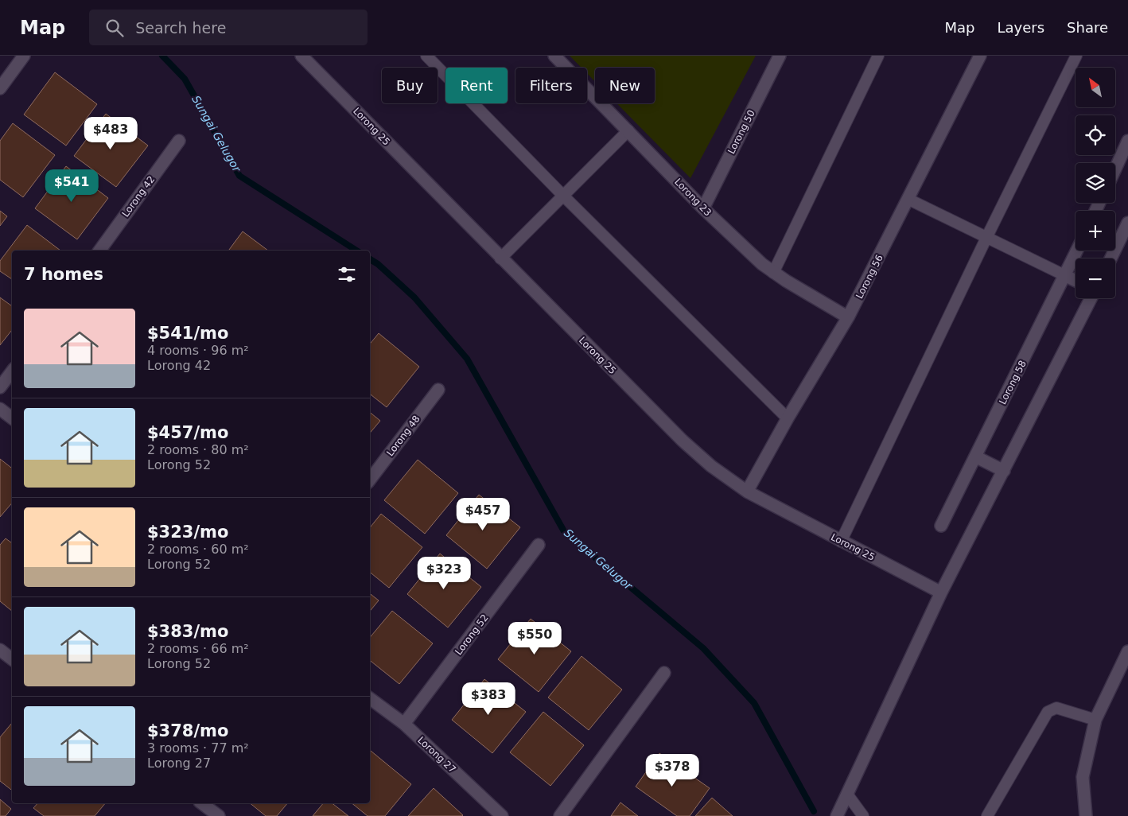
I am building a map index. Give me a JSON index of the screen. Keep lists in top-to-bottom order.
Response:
{
  "streets": {
    "street": [
      "Lorong 25",
      "Lorong 50",
      "Lorong 42",
      "Lorong 23",
      "Lorong 56",
      "Lorong 58",
      "Lorong 48",
      "Lorong 52",
      "Lorong 27"
    ]
  },
  "crossings": [
    ["Lorong 25", "Lorong 56"],
    ["Lorong 50", "Lorong 23"],
    ["Lorong 23", "Lorong 56"],
    ["Lorong 52", "Lorong 27"]
  ],
  "water": ["Sungai Gelugor"],
  "north": "top left",
  "page": {
    "header": "Map",
    "search": "Search here",
    "nav": ["Map", "Layers", "Share"],
    "map_buttons": ["+", "−"],
    "chip": [
      "Buy",
      "Rent",
      "Filters",
      "New"
    ],
    "price": [
      "$483",
      "$541",
      "$457",
      "$323",
      "$550",
      "$383",
      "$378"
    ],
    "heading": "7 homes",
    "list": [
      {
        "name": "$541/mo",
        "note": "4 rooms · 96 m² · Lorong 42"
      },
      {
        "name": "$457/mo",
        "note": "2 rooms · 80 m² · Lorong 52"
      },
      {
        "name": "$323/mo",
        "note": "2 rooms · 60 m² · Lorong 52"
      },
      {
        "name": "$383/mo",
        "note": "2 rooms · 66 m² · Lorong 52"
      },
      {
        "name": "$378/mo",
        "note": "3 rooms · 77 m² · Lorong 27"
      }
    ]
  }
}
